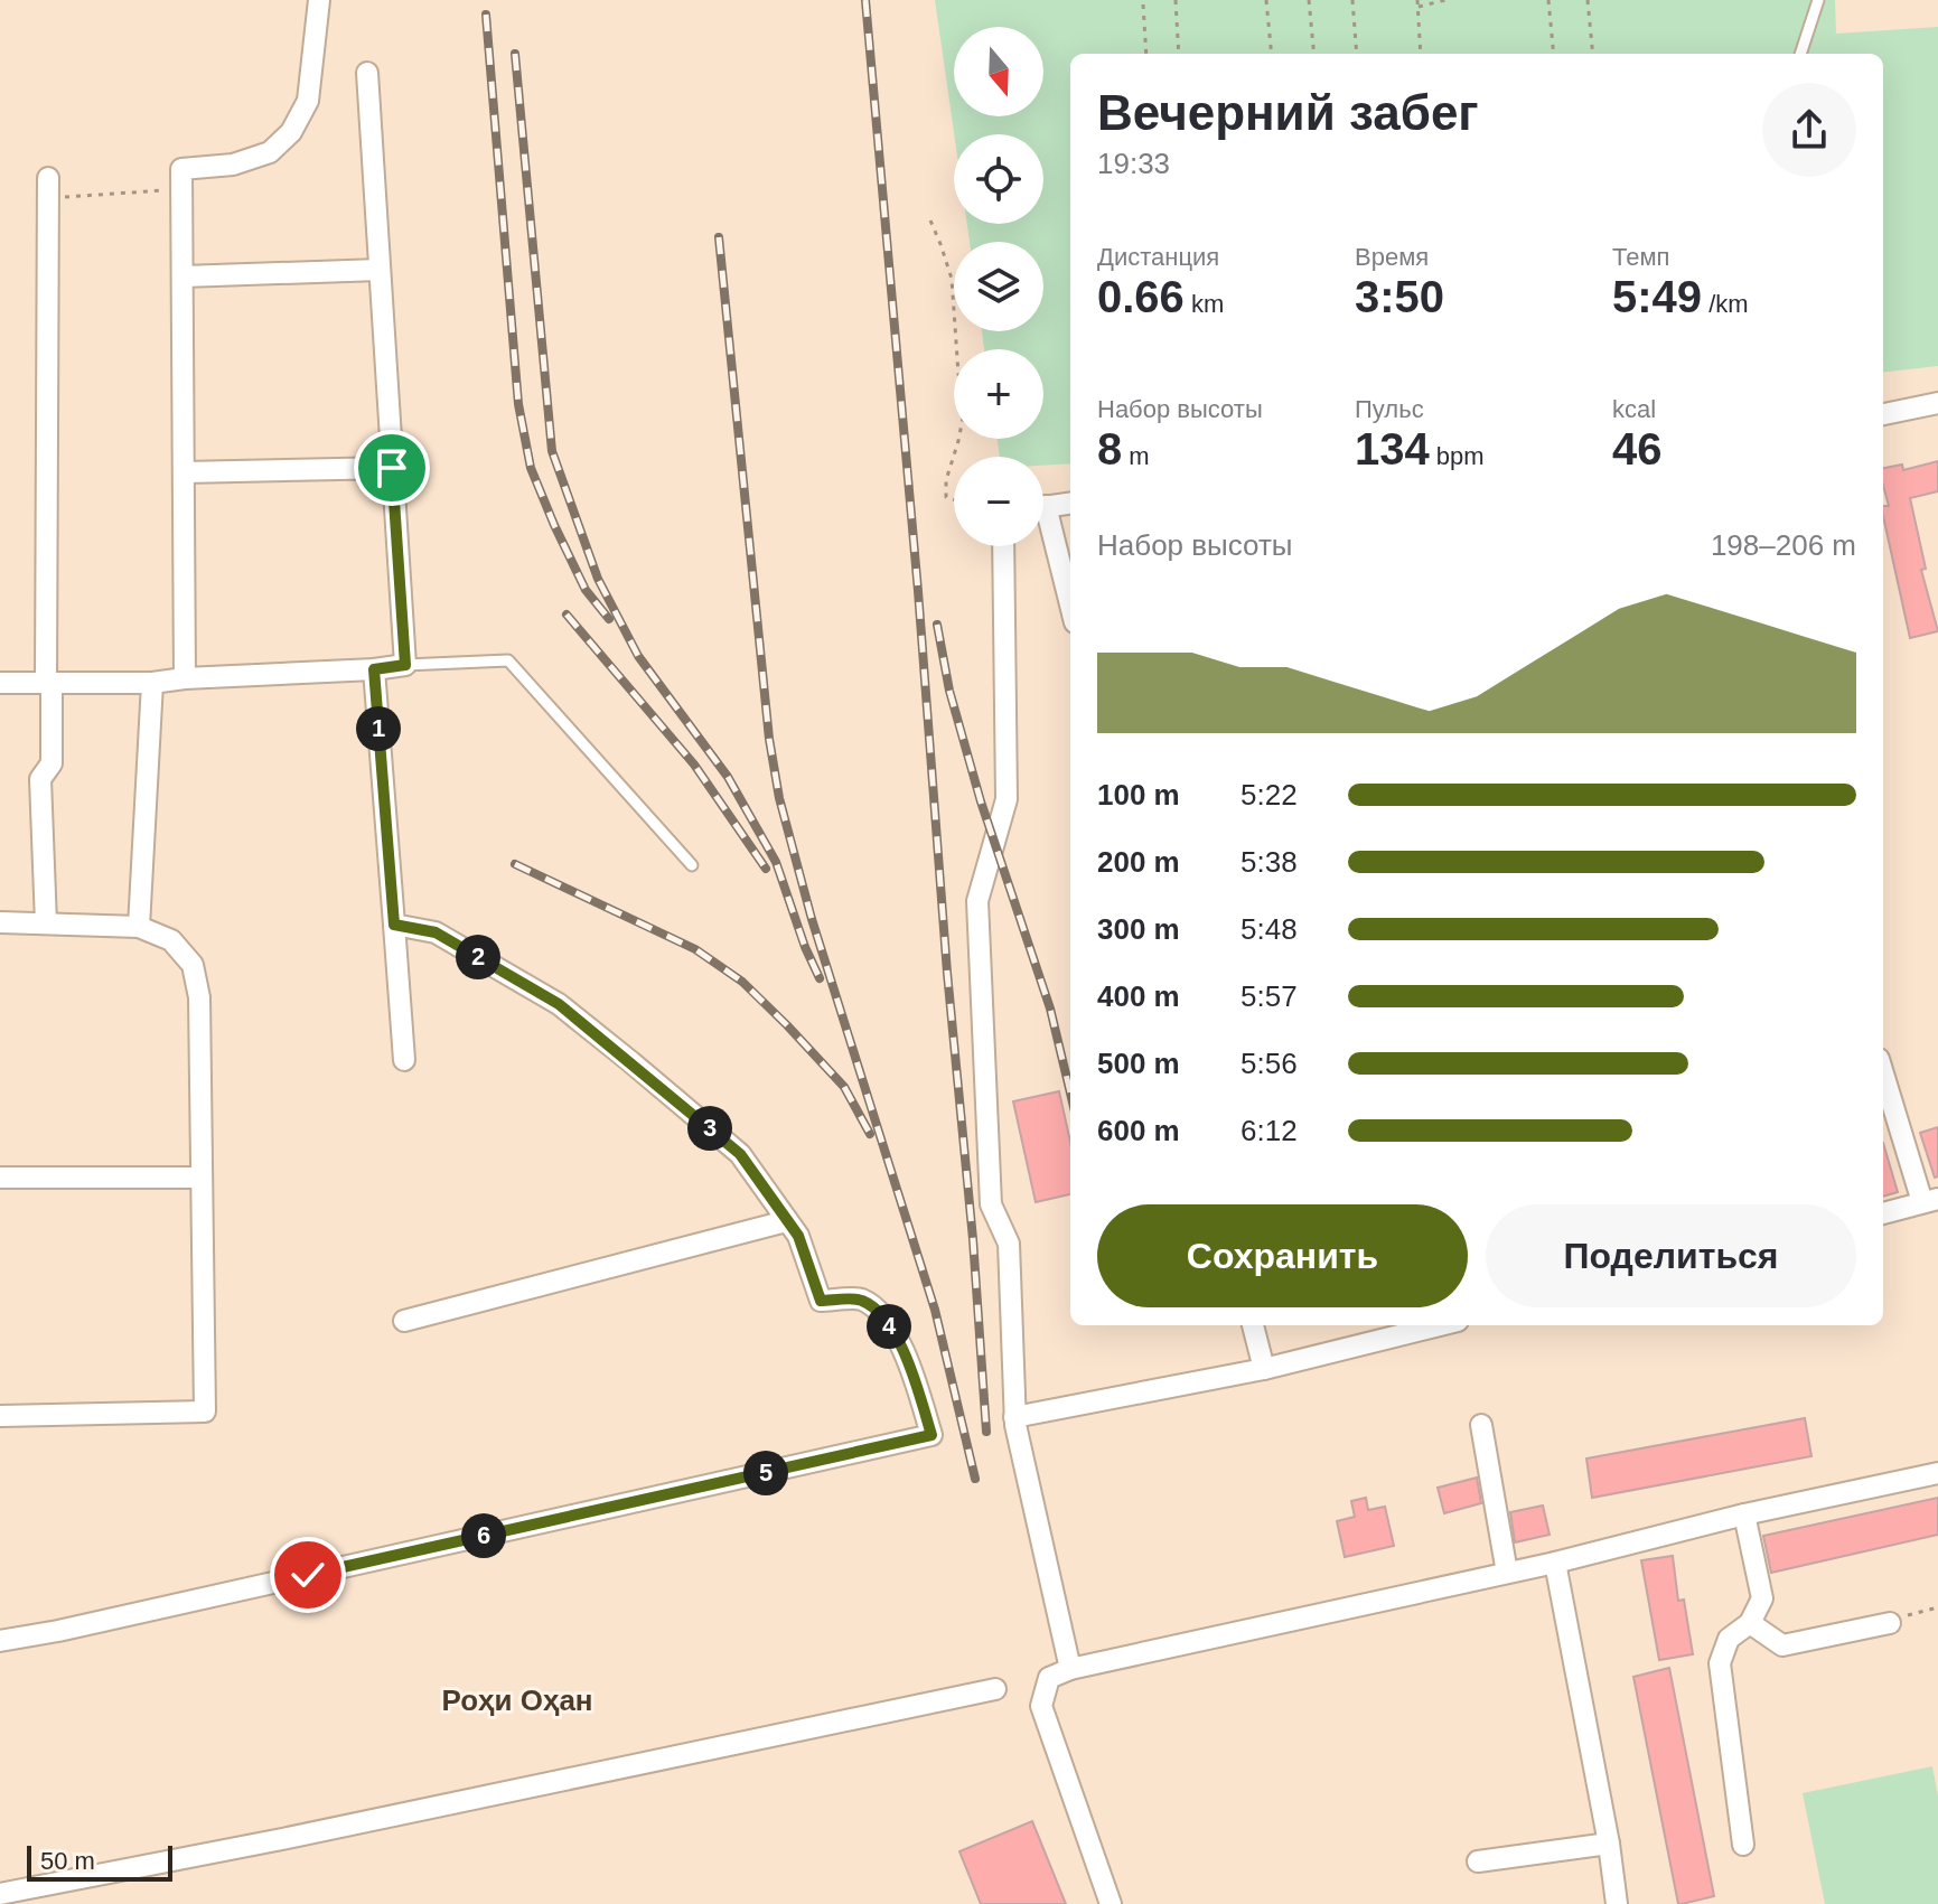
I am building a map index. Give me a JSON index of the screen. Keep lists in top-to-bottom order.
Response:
{
  "districts": ["Роҳи Оҳан"],
  "scale_bar": "50 m",
  "north": "bottom",
  "page": {
    "map_buttons": ["+", "−"],
    "heading": ["Вечерний забег", "19:33"],
    "stats": [
      ["Дистанция", "0.66 km"],
      ["Время", "3:50"],
      ["Темп", "5:49 /km"],
      ["Набор высоты", "8 m"],
      ["Пульс", "134 bpm"],
      ["kcal", "46"]
    ],
    "chart": ["Набор высоты", "198–206 m"],
    "pins": [
      "1",
      "2",
      "3",
      "4",
      "5",
      "6"
    ],
    "list": [
      {
        "name": "100 m",
        "note": "5:22"
      },
      {
        "name": "200 m",
        "note": "5:38"
      },
      {
        "name": "300 m",
        "note": "5:48"
      },
      {
        "name": "400 m",
        "note": "5:57"
      },
      {
        "name": "500 m",
        "note": "5:56"
      },
      {
        "name": "600 m",
        "note": "6:12"
      }
    ],
    "buttons": ["Сохранить", "Поделиться"],
    "scale": "50 m"
  }
}
